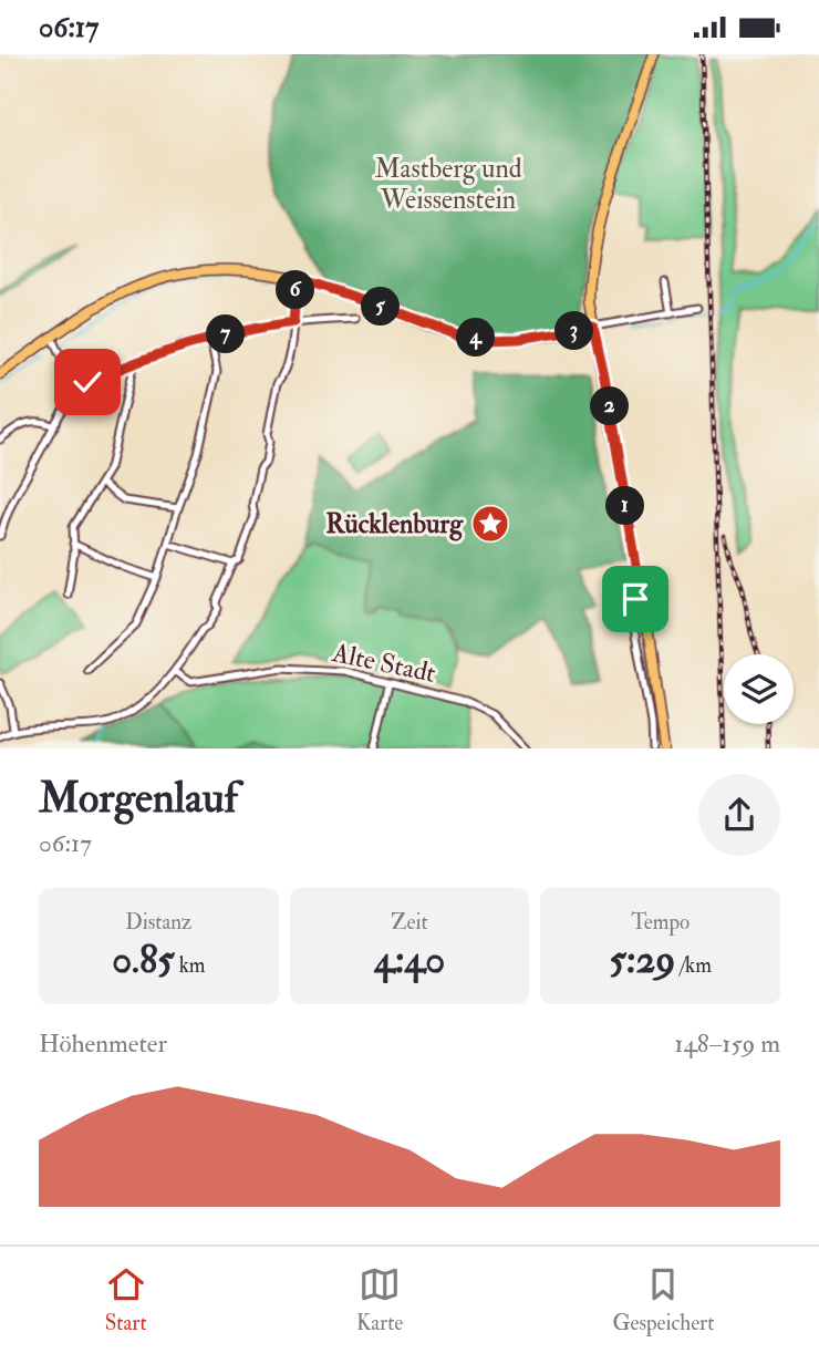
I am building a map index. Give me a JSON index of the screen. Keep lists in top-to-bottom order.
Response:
{
  "streets": {
    "street": ["Alte Stadt"]
  },
  "parks": ["Mastberg und Weissenstein"],
  "places": {
    "place": ["Rücklenburg"]
  },
  "page": {
    "status": "06:17",
    "pins": [
      "6",
      "5",
      "3",
      "7",
      "4",
      "2",
      "1"
    ],
    "heading": ["Morgenlauf", "06:17"],
    "stats": [
      ["Distanz", "0.85 km"],
      ["Zeit", "4:40"],
      ["Tempo", "5:29 /km"]
    ],
    "chart": ["Höhenmeter", "148–159 m"],
    "tabs": ["Start", "Karte", "Gespeichert"]
  }
}
